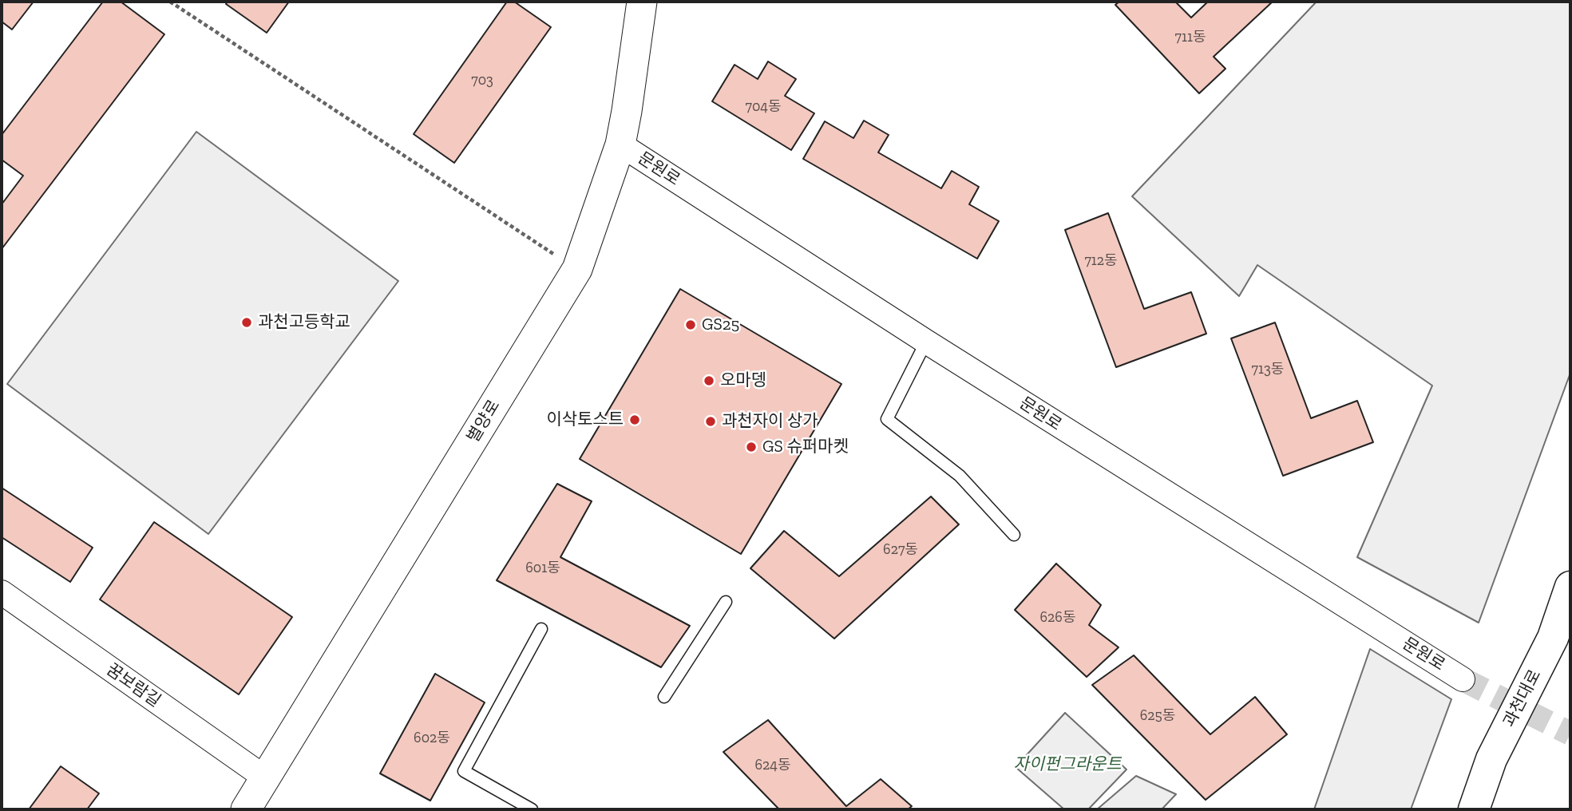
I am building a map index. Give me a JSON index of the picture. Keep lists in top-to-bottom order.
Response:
{
  "streets": {
    "highway": ["과천대로"],
    "street": ["문원로", "별양로", "꿈보람길"]
  },
  "crossings": [
    ["문원로", "별양로"],
    ["별양로", "꿈보람길"]
  ],
  "parks": ["자이펀그라운트"],
  "places": [
    "과천고등학교",
    "GS25",
    "오마뎅",
    "이삭토스트",
    "과천자이 상가",
    "GS 슈퍼마켓"
  ],
  "house_numbers": [
    "711동",
    "703",
    "704동",
    "712동",
    "713동",
    "627동",
    "601동",
    "626동",
    "625동",
    "602동",
    "624동"
  ]
}
